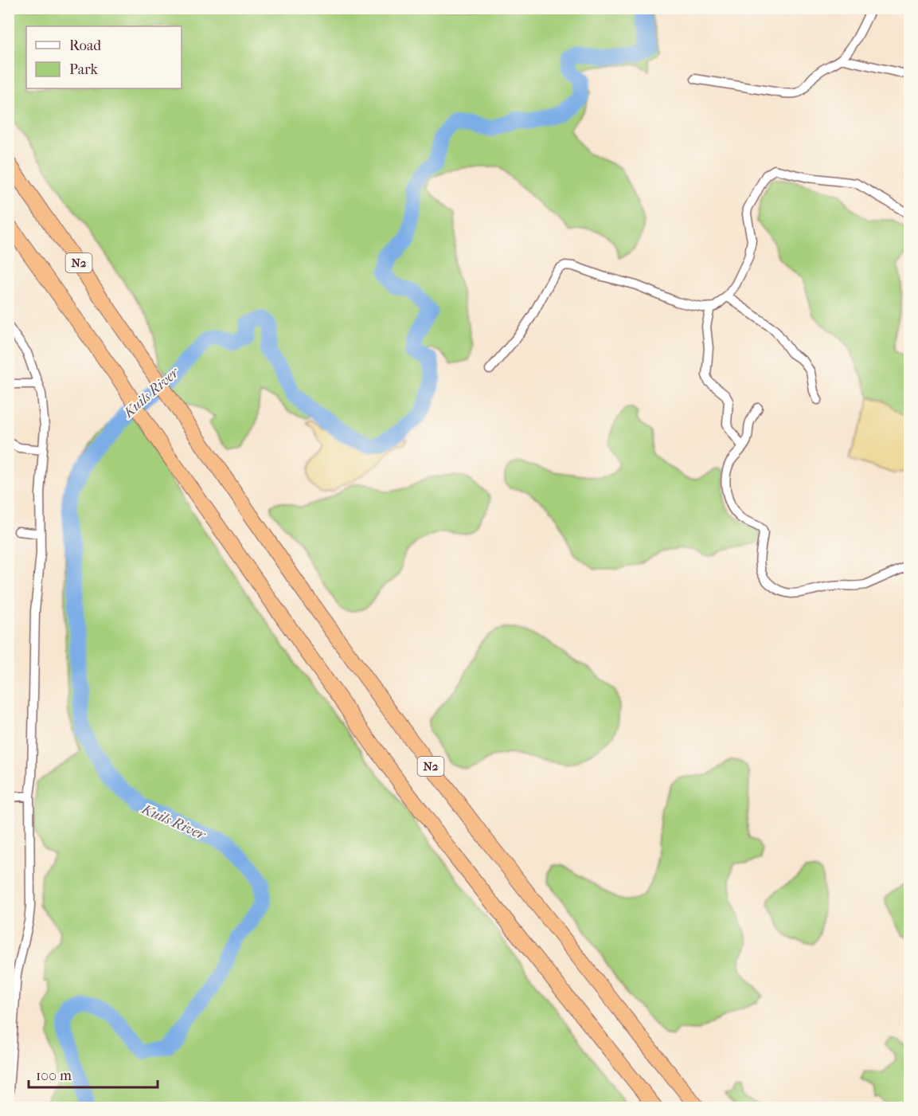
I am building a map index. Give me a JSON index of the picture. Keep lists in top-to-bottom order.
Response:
{
  "streets": {
    "highway": ["N2"]
  },
  "water": ["Kuils River"],
  "legend": ["Road", "Park"],
  "scale_bar": "100 m"
}
